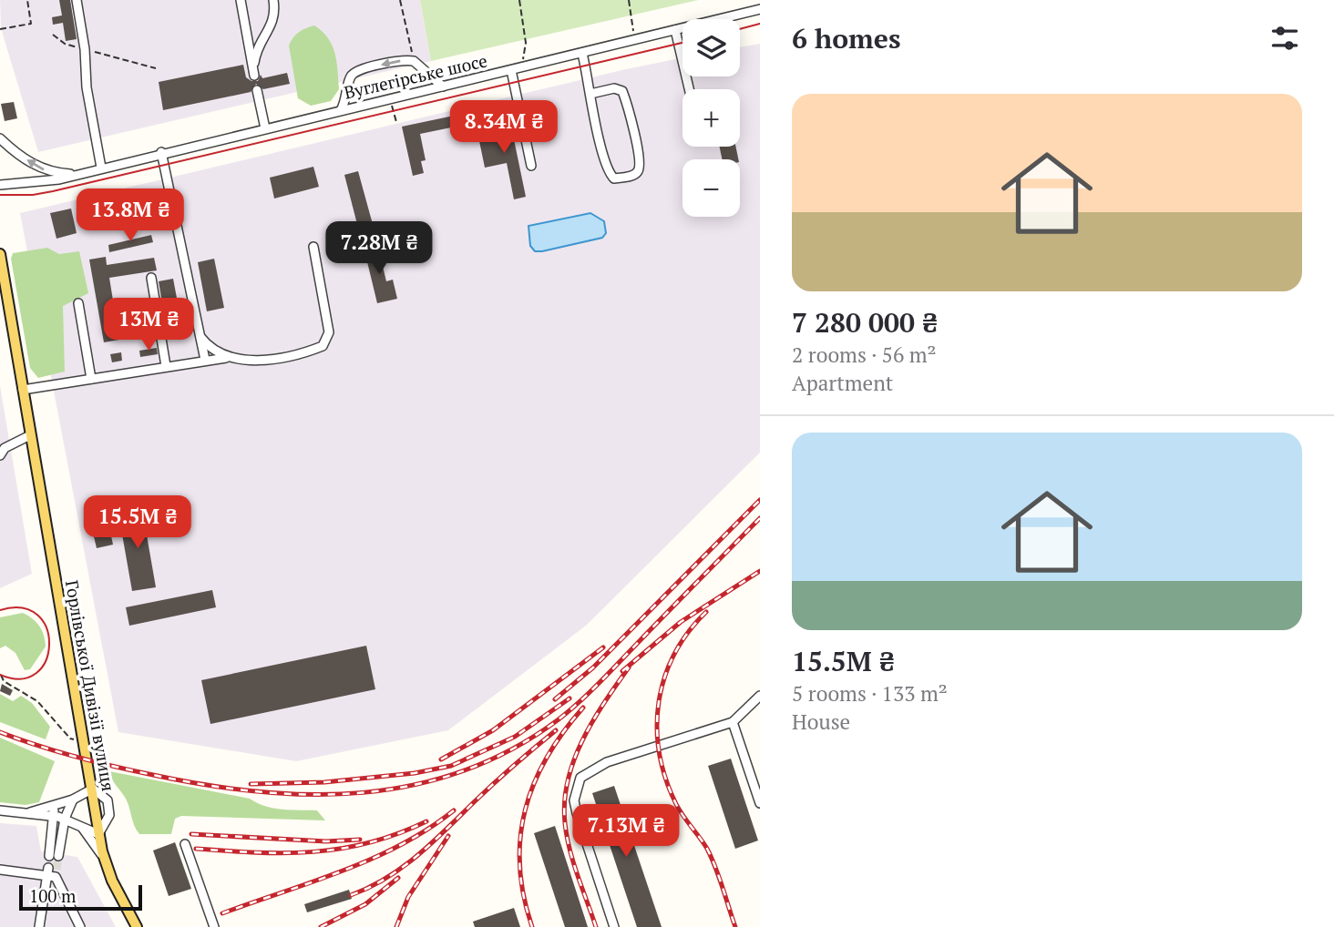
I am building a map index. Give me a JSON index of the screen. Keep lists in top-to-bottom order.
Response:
{
  "streets": {
    "main road": ["Горлівської Дивізії вулиця"],
    "street": ["Вуглегірське шосе"]
  },
  "scale_bar": "100 m",
  "page": {
    "heading": "6 homes",
    "map_buttons": ["+", "−"],
    "list": [
      {
        "name": "7 280 000 ₴",
        "note": "2 rooms · 56 m² · Apartment"
      },
      {
        "name": "15.5M ₴",
        "note": "5 rooms · 133 m² · House"
      }
    ],
    "price": [
      "8.34M ₴",
      "13.8M ₴",
      "7.28M ₴",
      "13M ₴",
      "15.5M ₴",
      "7.13M ₴"
    ],
    "scale": "100 m"
  }
}
